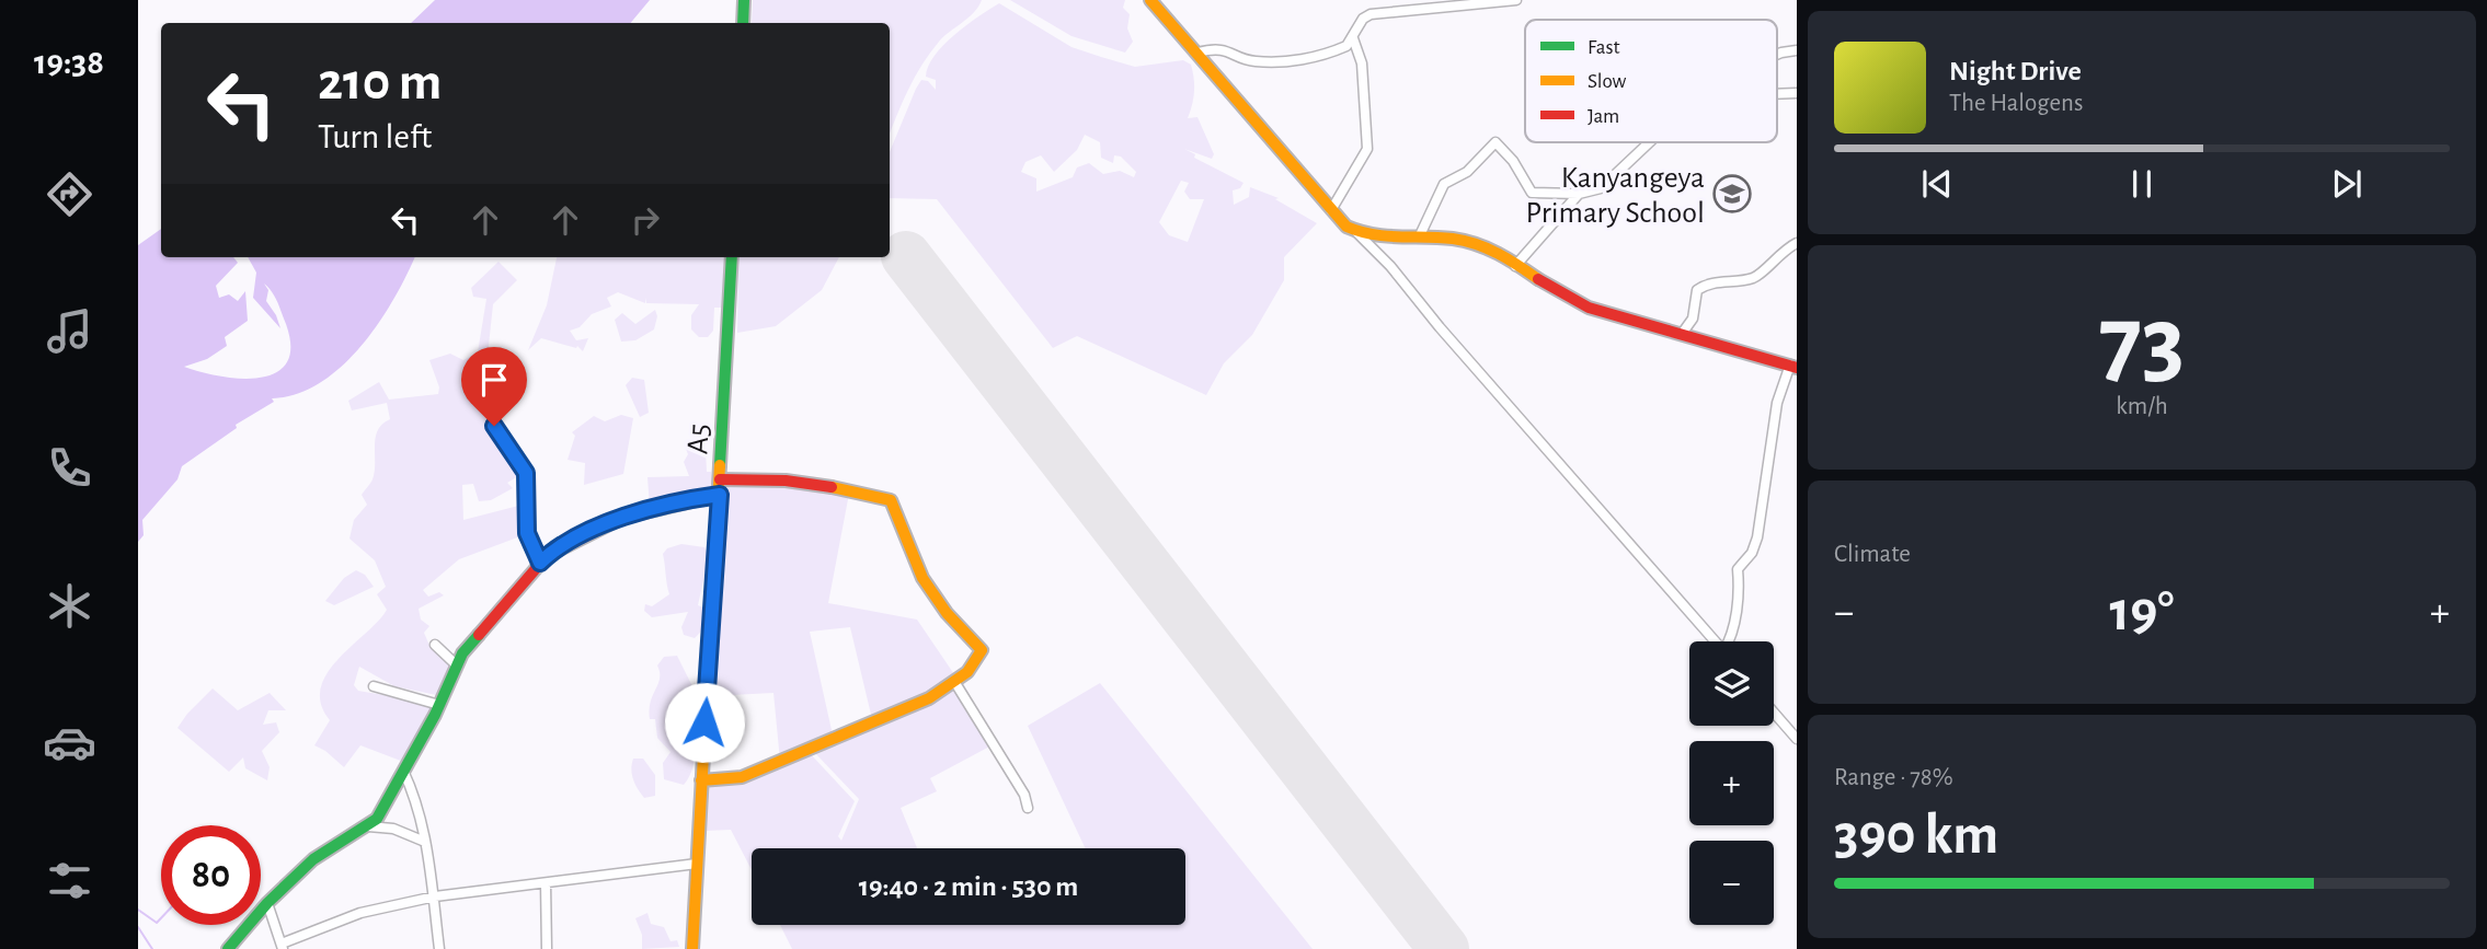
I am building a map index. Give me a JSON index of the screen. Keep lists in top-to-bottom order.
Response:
{
  "streets": {
    "main road": ["A5"]
  },
  "places": {
    "school or university": ["Kanyangeya Primary School"]
  },
  "legend": ["Fast", "Slow", "Jam"],
  "page": {
    "tabs": "19:38",
    "turn": ["210 m", "Turn left"],
    "song": ["Night Drive", "The Halogens"],
    "tile": [
      ["73", "km/h"],
      "Climate",
      ["Range · 78%", "390 km"]
    ],
    "heat": ["−", "19°", "+"],
    "map_buttons": ["+", "−"],
    "limit": "80",
    "trip": "19:40 · 2 min · 530 m"
  }
}
